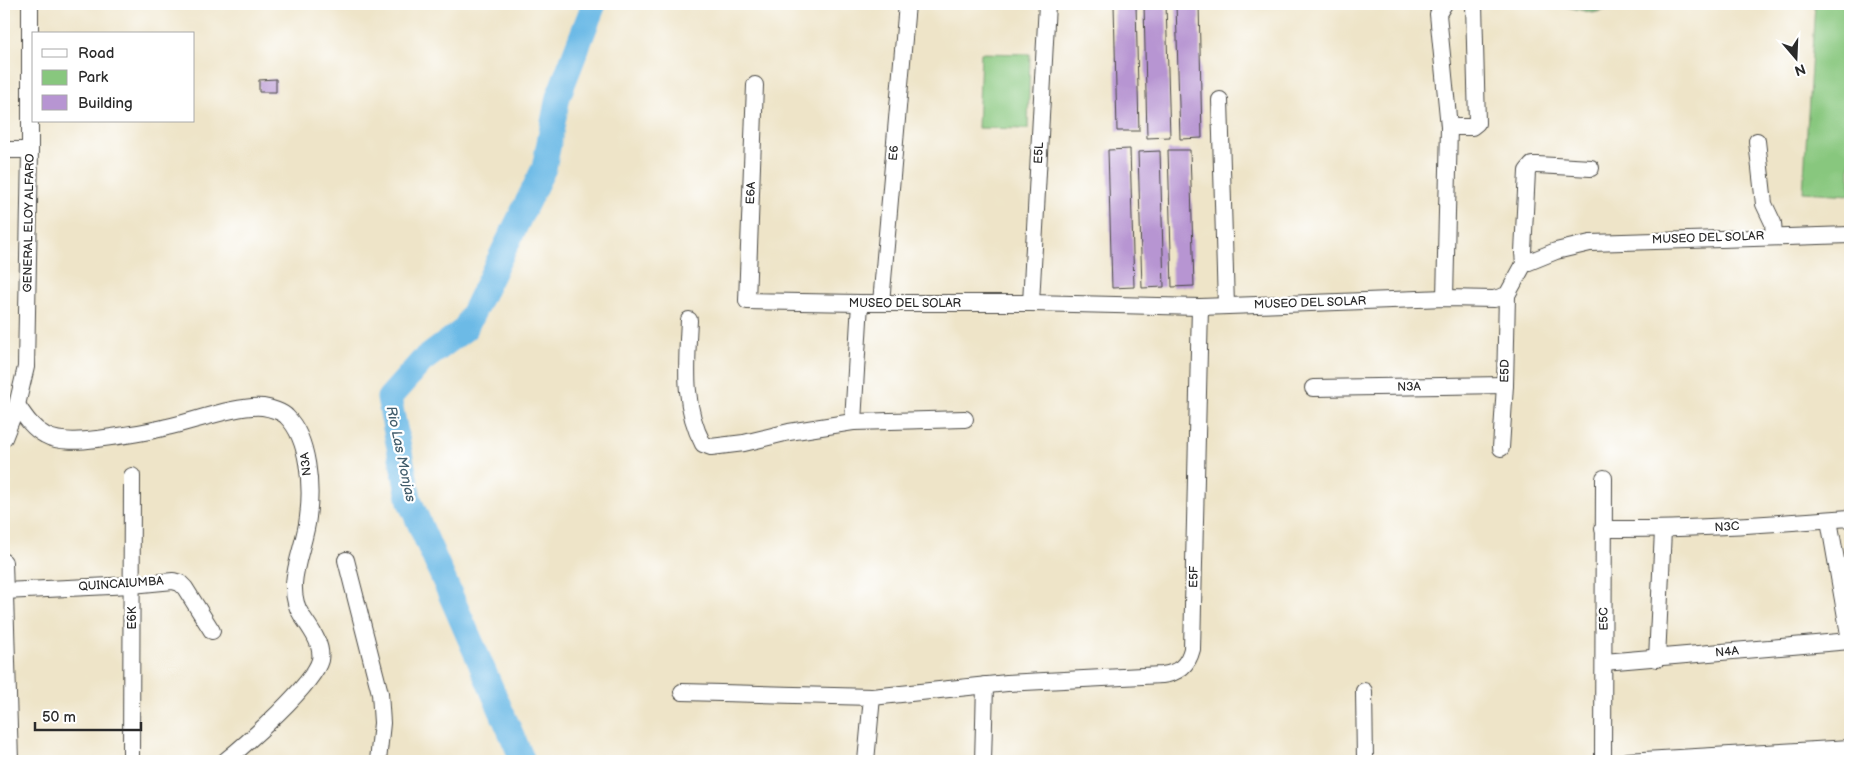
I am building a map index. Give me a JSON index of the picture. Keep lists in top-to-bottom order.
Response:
{
  "streets": {
    "street": [
      "E6",
      "E5L",
      "E6A",
      "GENERAL ELOY ALFARO",
      "MUSEO DEL SOLAR",
      "E5D",
      "N3A",
      "N3C",
      "E5F",
      "QUINCAIUMBA",
      "E6K",
      "E5C",
      "N4A"
    ]
  },
  "crossings": [
    ["E6", "MUSEO DEL SOLAR"],
    ["E5L", "MUSEO DEL SOLAR"],
    ["E6A", "MUSEO DEL SOLAR"],
    ["GENERAL ELOY ALFARO", "N3A"],
    ["MUSEO DEL SOLAR", "E5D"],
    ["MUSEO DEL SOLAR", "E5F"],
    ["E5D", "N3A"],
    ["N3C", "E5C"],
    ["QUINCAIUMBA", "E6K"],
    ["E5C", "N4A"]
  ],
  "water": ["Rio Las Monjas"],
  "legend": ["Road", "Park", "Building"],
  "scale_bar": "50 m",
  "north": "bottom"
}
